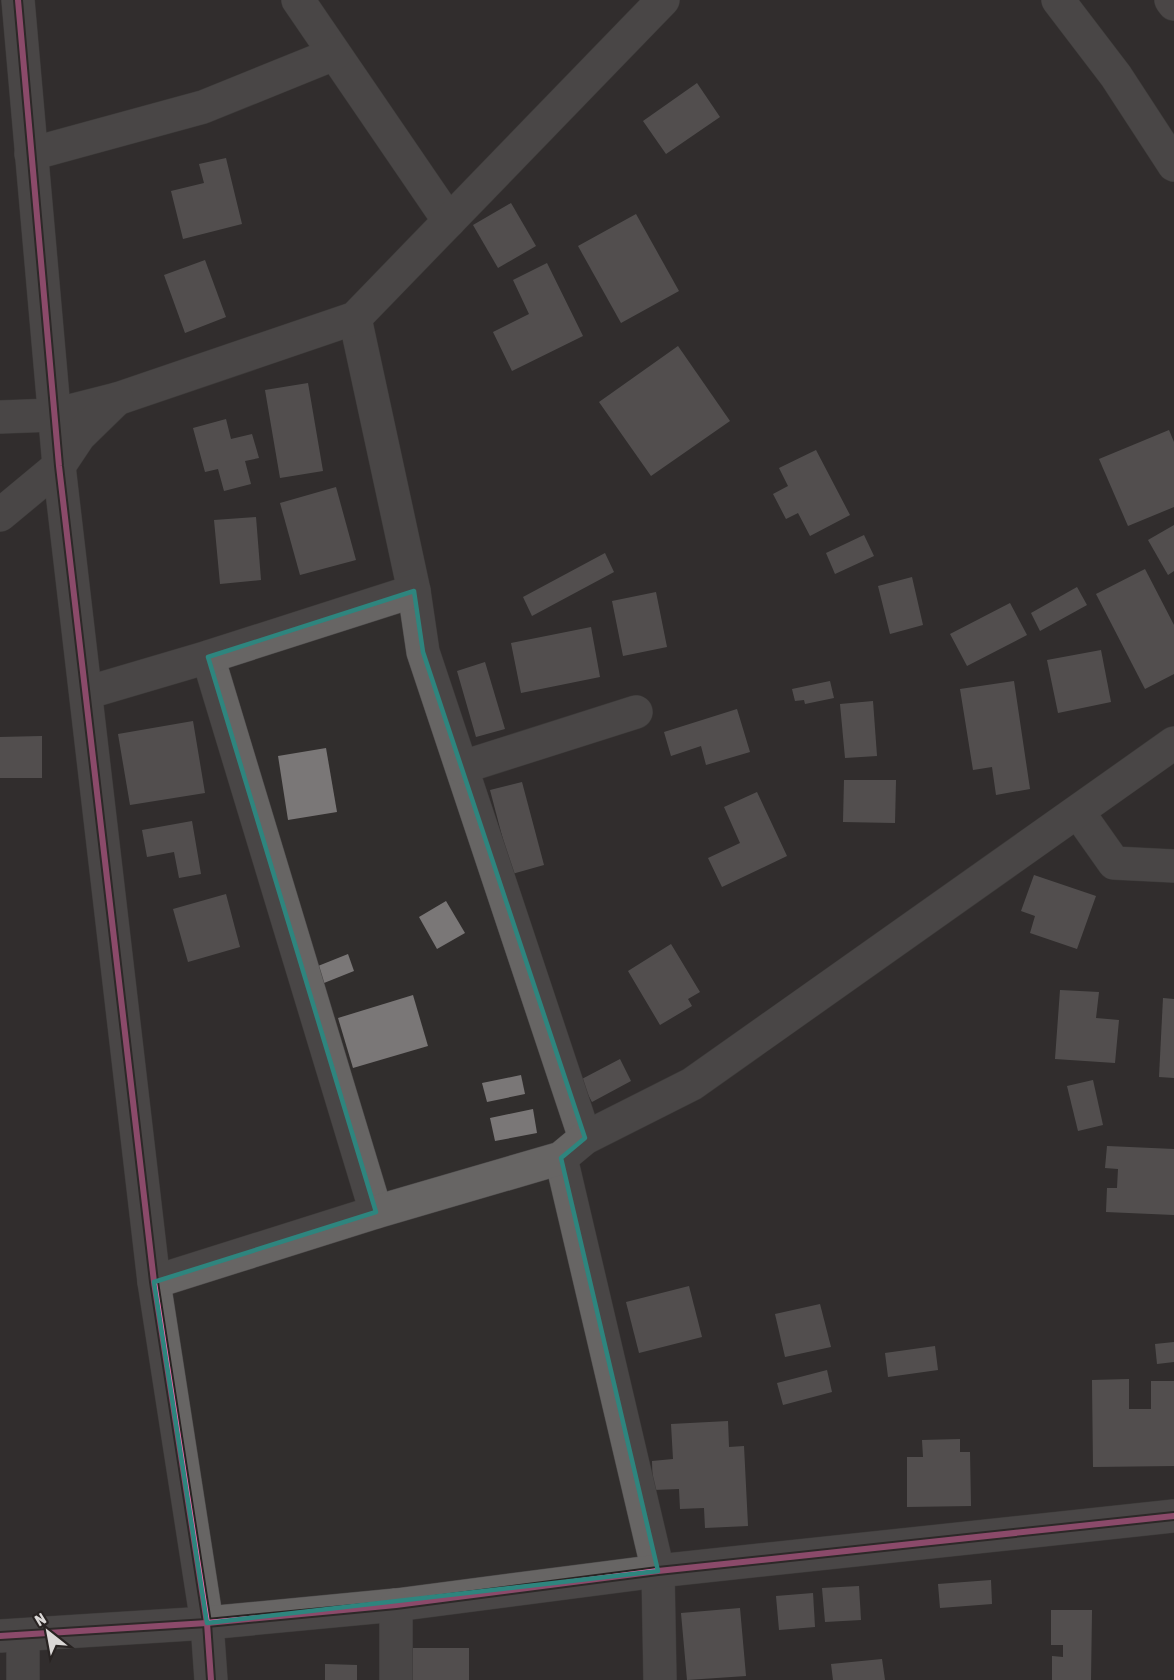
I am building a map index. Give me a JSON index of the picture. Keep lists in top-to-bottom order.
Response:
{
  "north": "top left"
}
